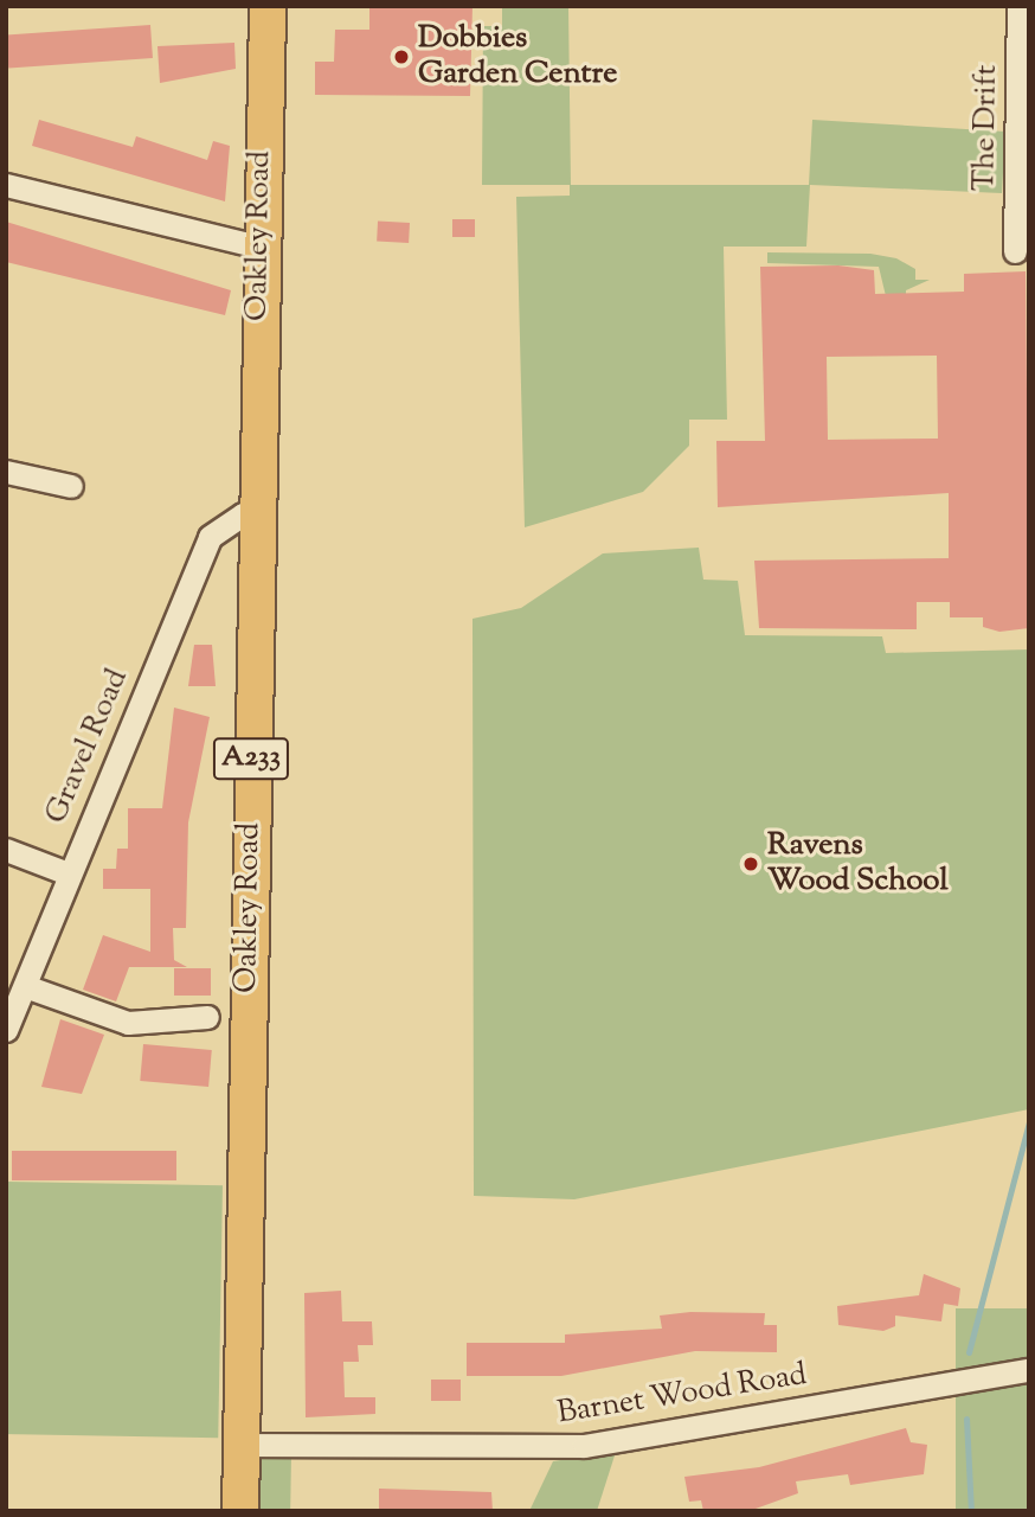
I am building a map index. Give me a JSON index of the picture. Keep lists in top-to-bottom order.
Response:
{
  "streets": {
    "main road": ["Oakley Road", "A233"],
    "street": ["The Drift", "Gravel Road", "Barnet Wood Road"]
  },
  "crossings": [
    ["Oakley Road", "Gravel Road"],
    ["Oakley Road", "Barnet Wood Road"]
  ],
  "places": ["Dobbies Garden Centre", "Ravens Wood School"]
}
